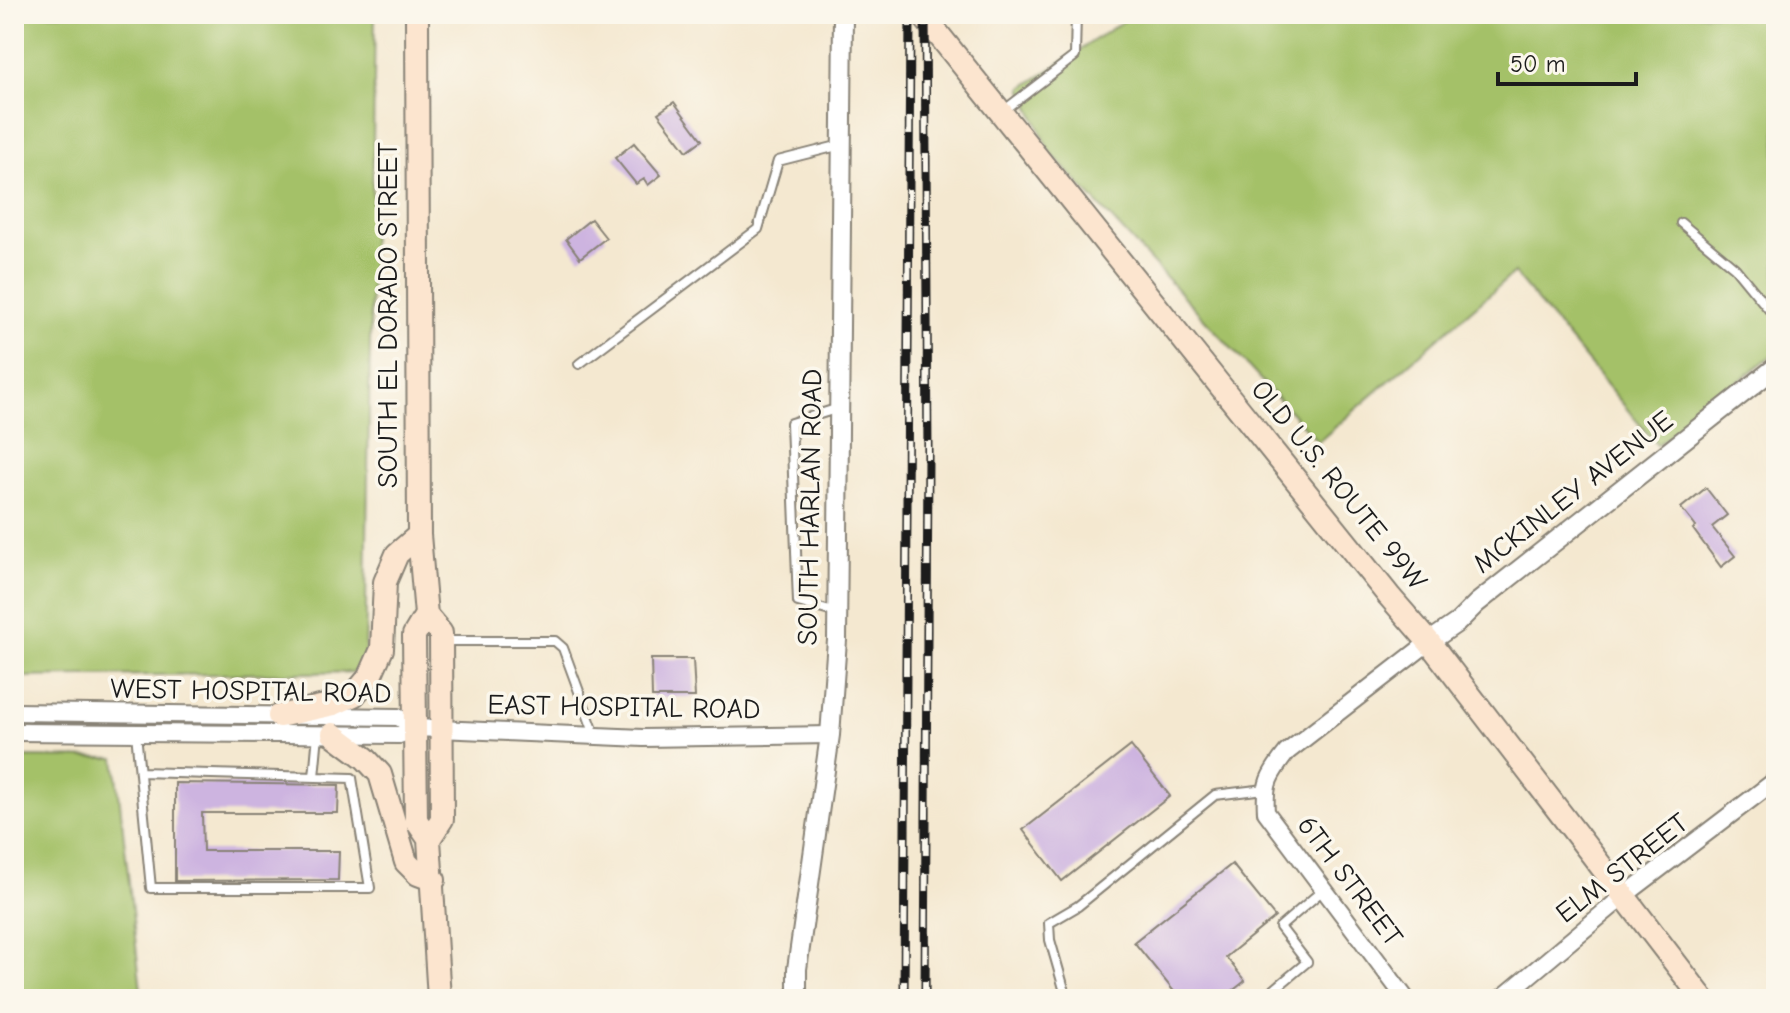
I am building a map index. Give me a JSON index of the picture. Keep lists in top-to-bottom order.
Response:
{
  "streets": {
    "main road": ["SOUTH EL DORADO STREET", "OLD U.S. ROUTE 99W"],
    "street": [
      "MCKINLEY AVENUE",
      "SOUTH HARLAN ROAD",
      "WEST HOSPITAL ROAD",
      "EAST HOSPITAL ROAD",
      "ELM STREET",
      "6TH STREET"
    ]
  },
  "crossings": [
    ["SOUTH EL DORADO STREET", "WEST HOSPITAL ROAD"],
    ["SOUTH EL DORADO STREET", "EAST HOSPITAL ROAD"],
    ["OLD U.S. ROUTE 99W", "MCKINLEY AVENUE"],
    ["OLD U.S. ROUTE 99W", "ELM STREET"],
    ["MCKINLEY AVENUE", "6TH STREET"],
    ["SOUTH HARLAN ROAD", "EAST HOSPITAL ROAD"],
    ["WEST HOSPITAL ROAD", "EAST HOSPITAL ROAD"]
  ],
  "scale_bar": "50 m"
}
